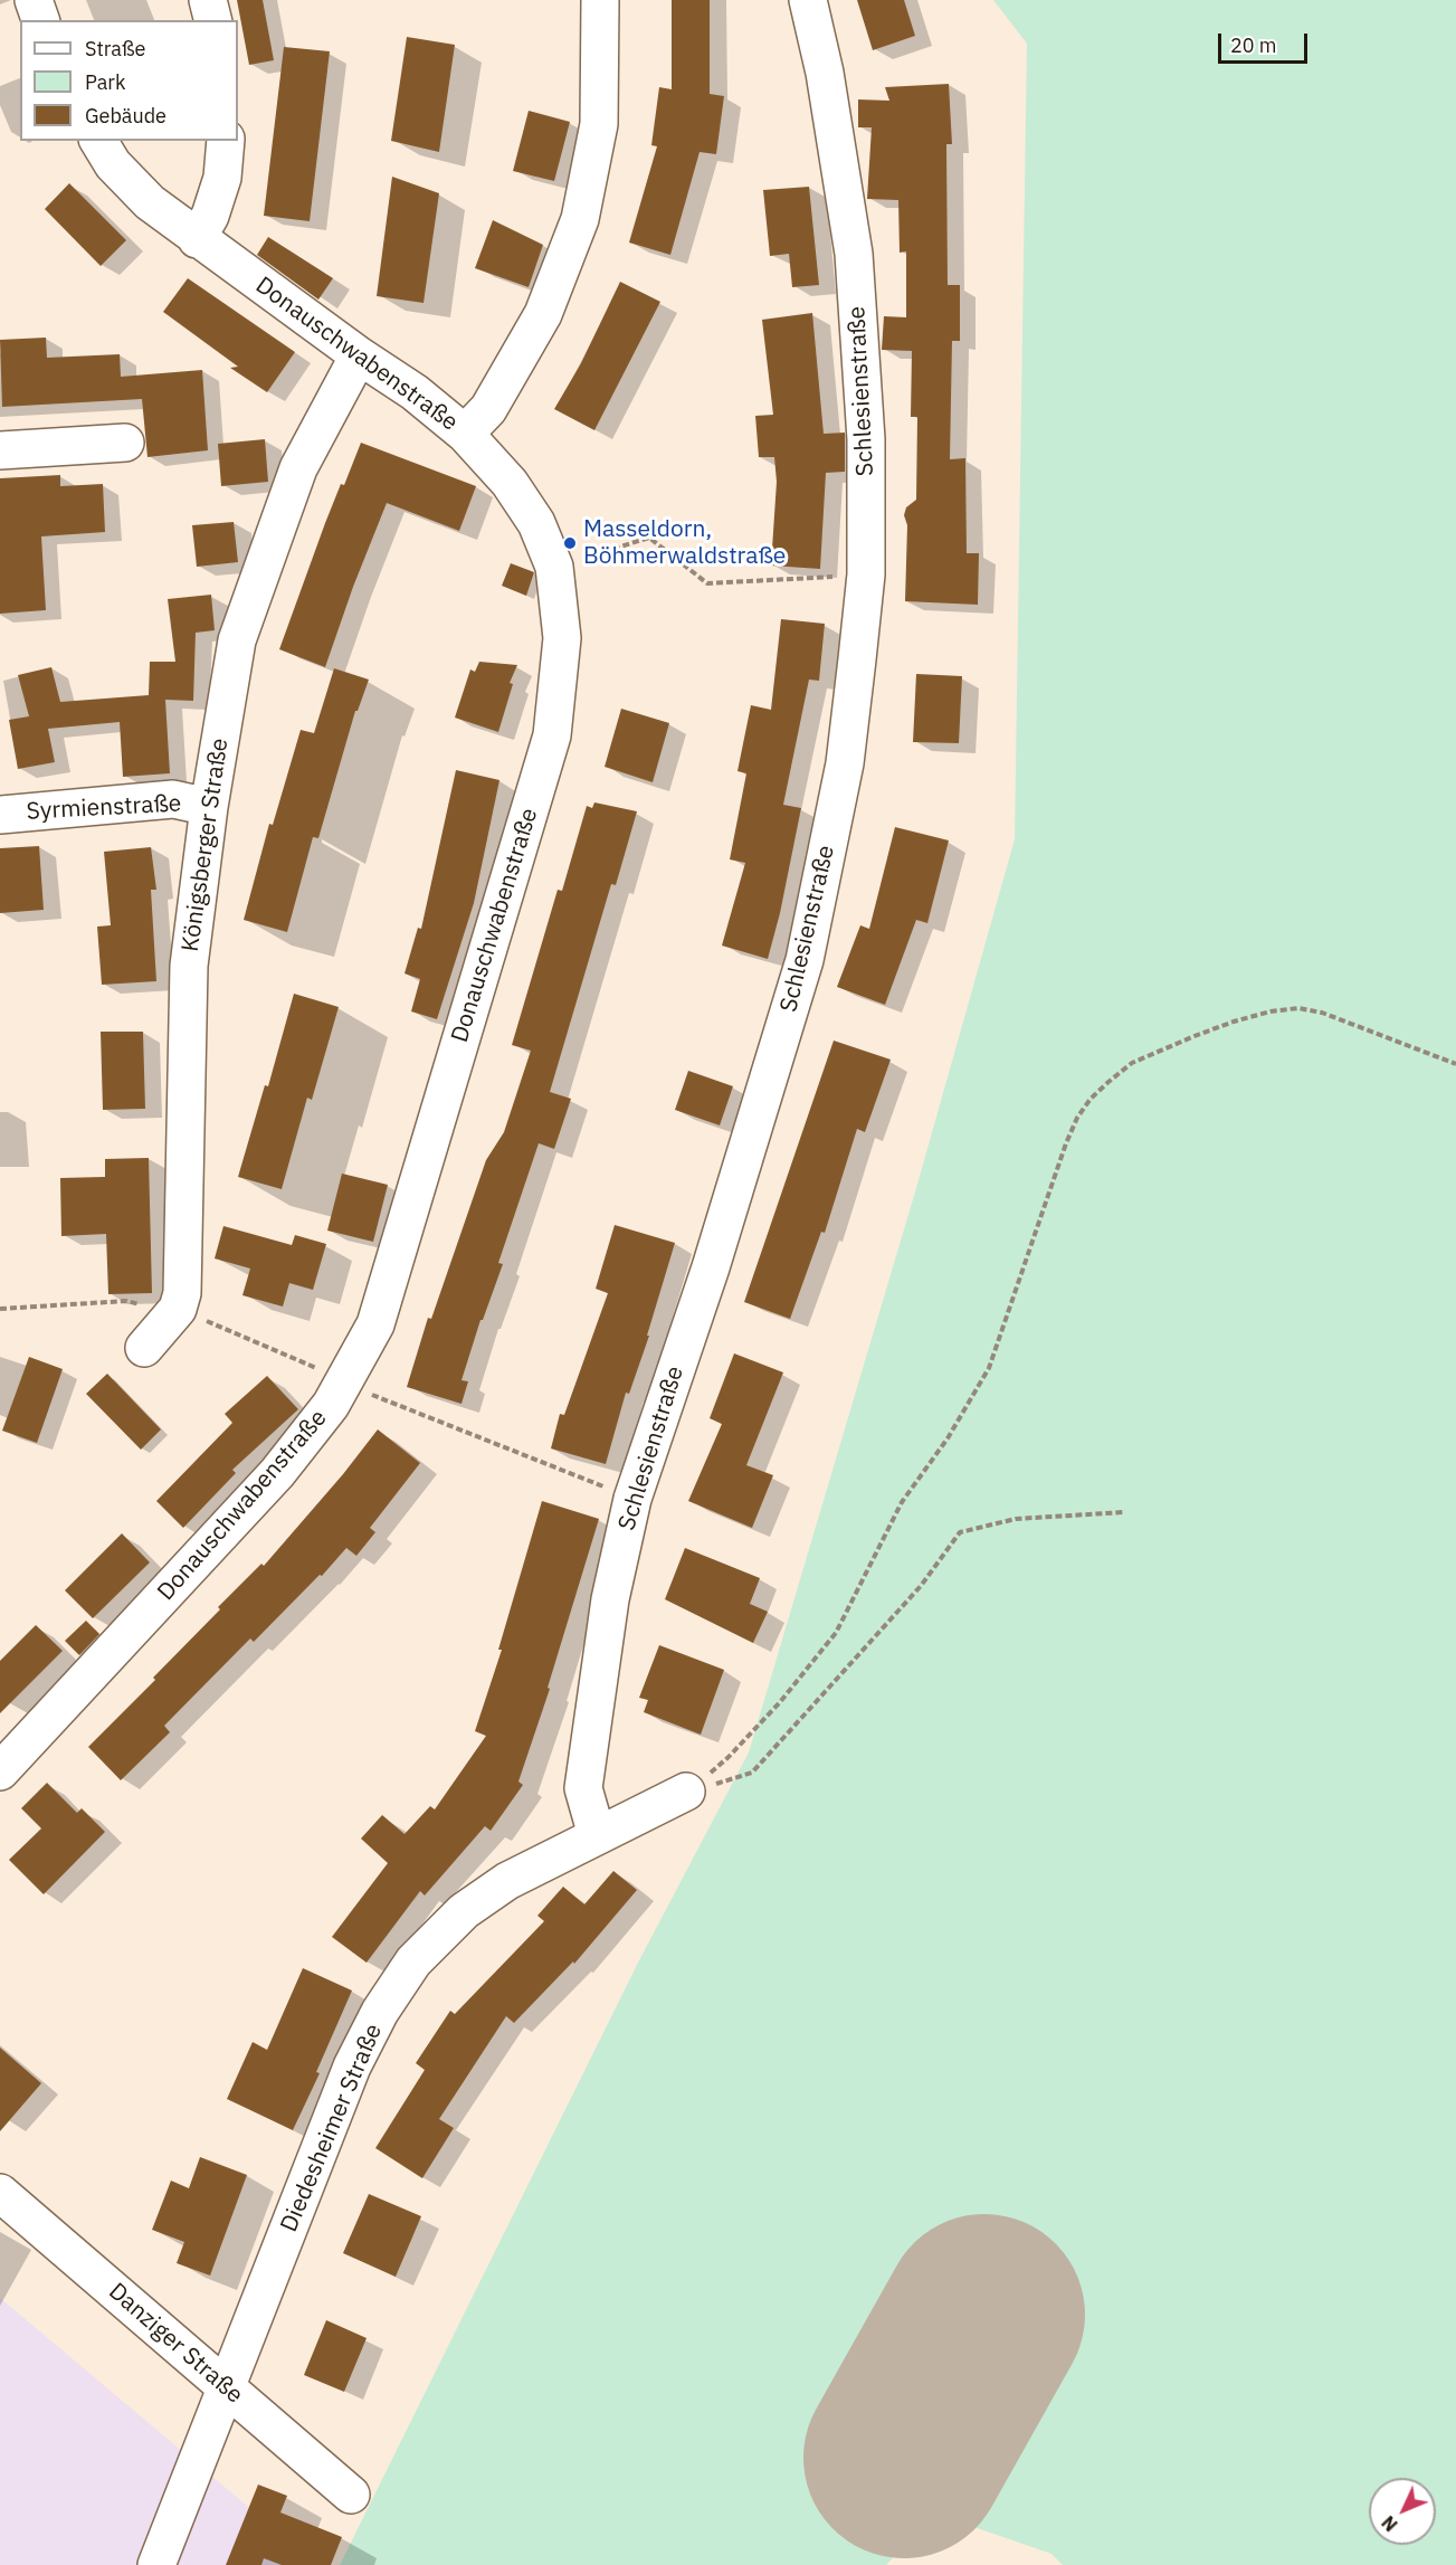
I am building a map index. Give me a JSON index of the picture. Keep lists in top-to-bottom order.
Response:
{
  "streets": {
    "street": [
      "Donauschwabenstraße",
      "Schlesienstraße",
      "Syrmienstraße",
      "Königsberger Straße",
      "Diedesheimer Straße",
      "Danziger Straße"
    ]
  },
  "crossings": [
    ["Donauschwabenstraße", "Königsberger Straße"],
    ["Schlesienstraße", "Diedesheimer Straße"],
    ["Syrmienstraße", "Königsberger Straße"],
    ["Diedesheimer Straße", "Danziger Straße"]
  ],
  "places": ["Masseldorn, Böhmerwaldstraße"],
  "legend": ["Straße", "Park", "Gebäude"],
  "scale_bar": "20 m",
  "north": "bottom left"
}
